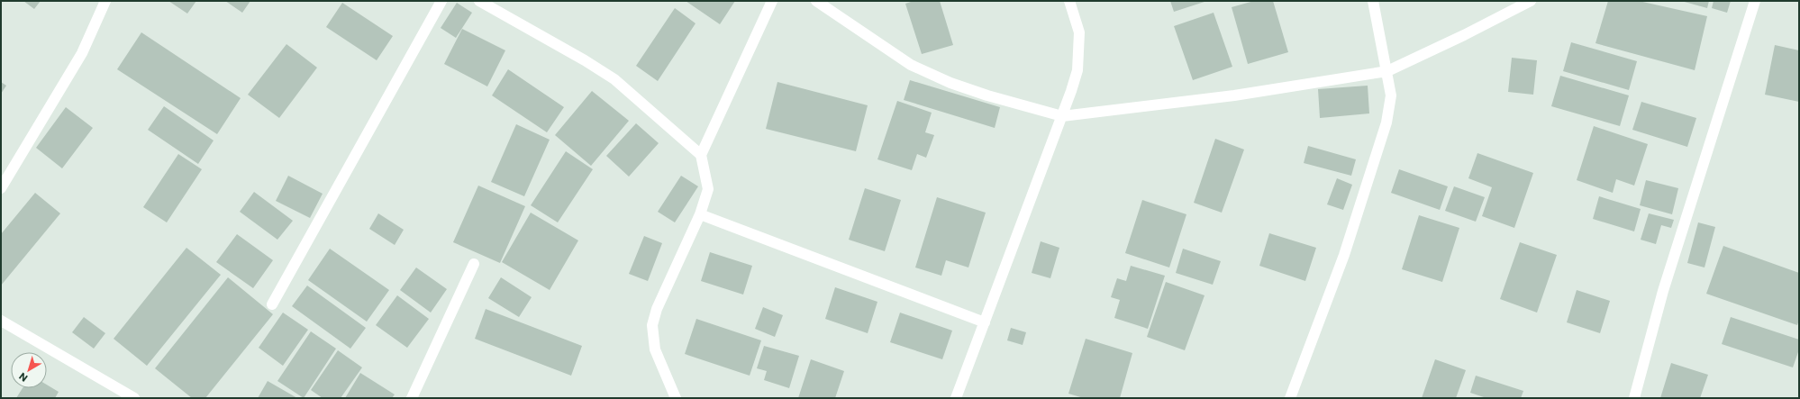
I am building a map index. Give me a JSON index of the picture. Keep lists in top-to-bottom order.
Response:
{
  "north": "bottom left"
}
